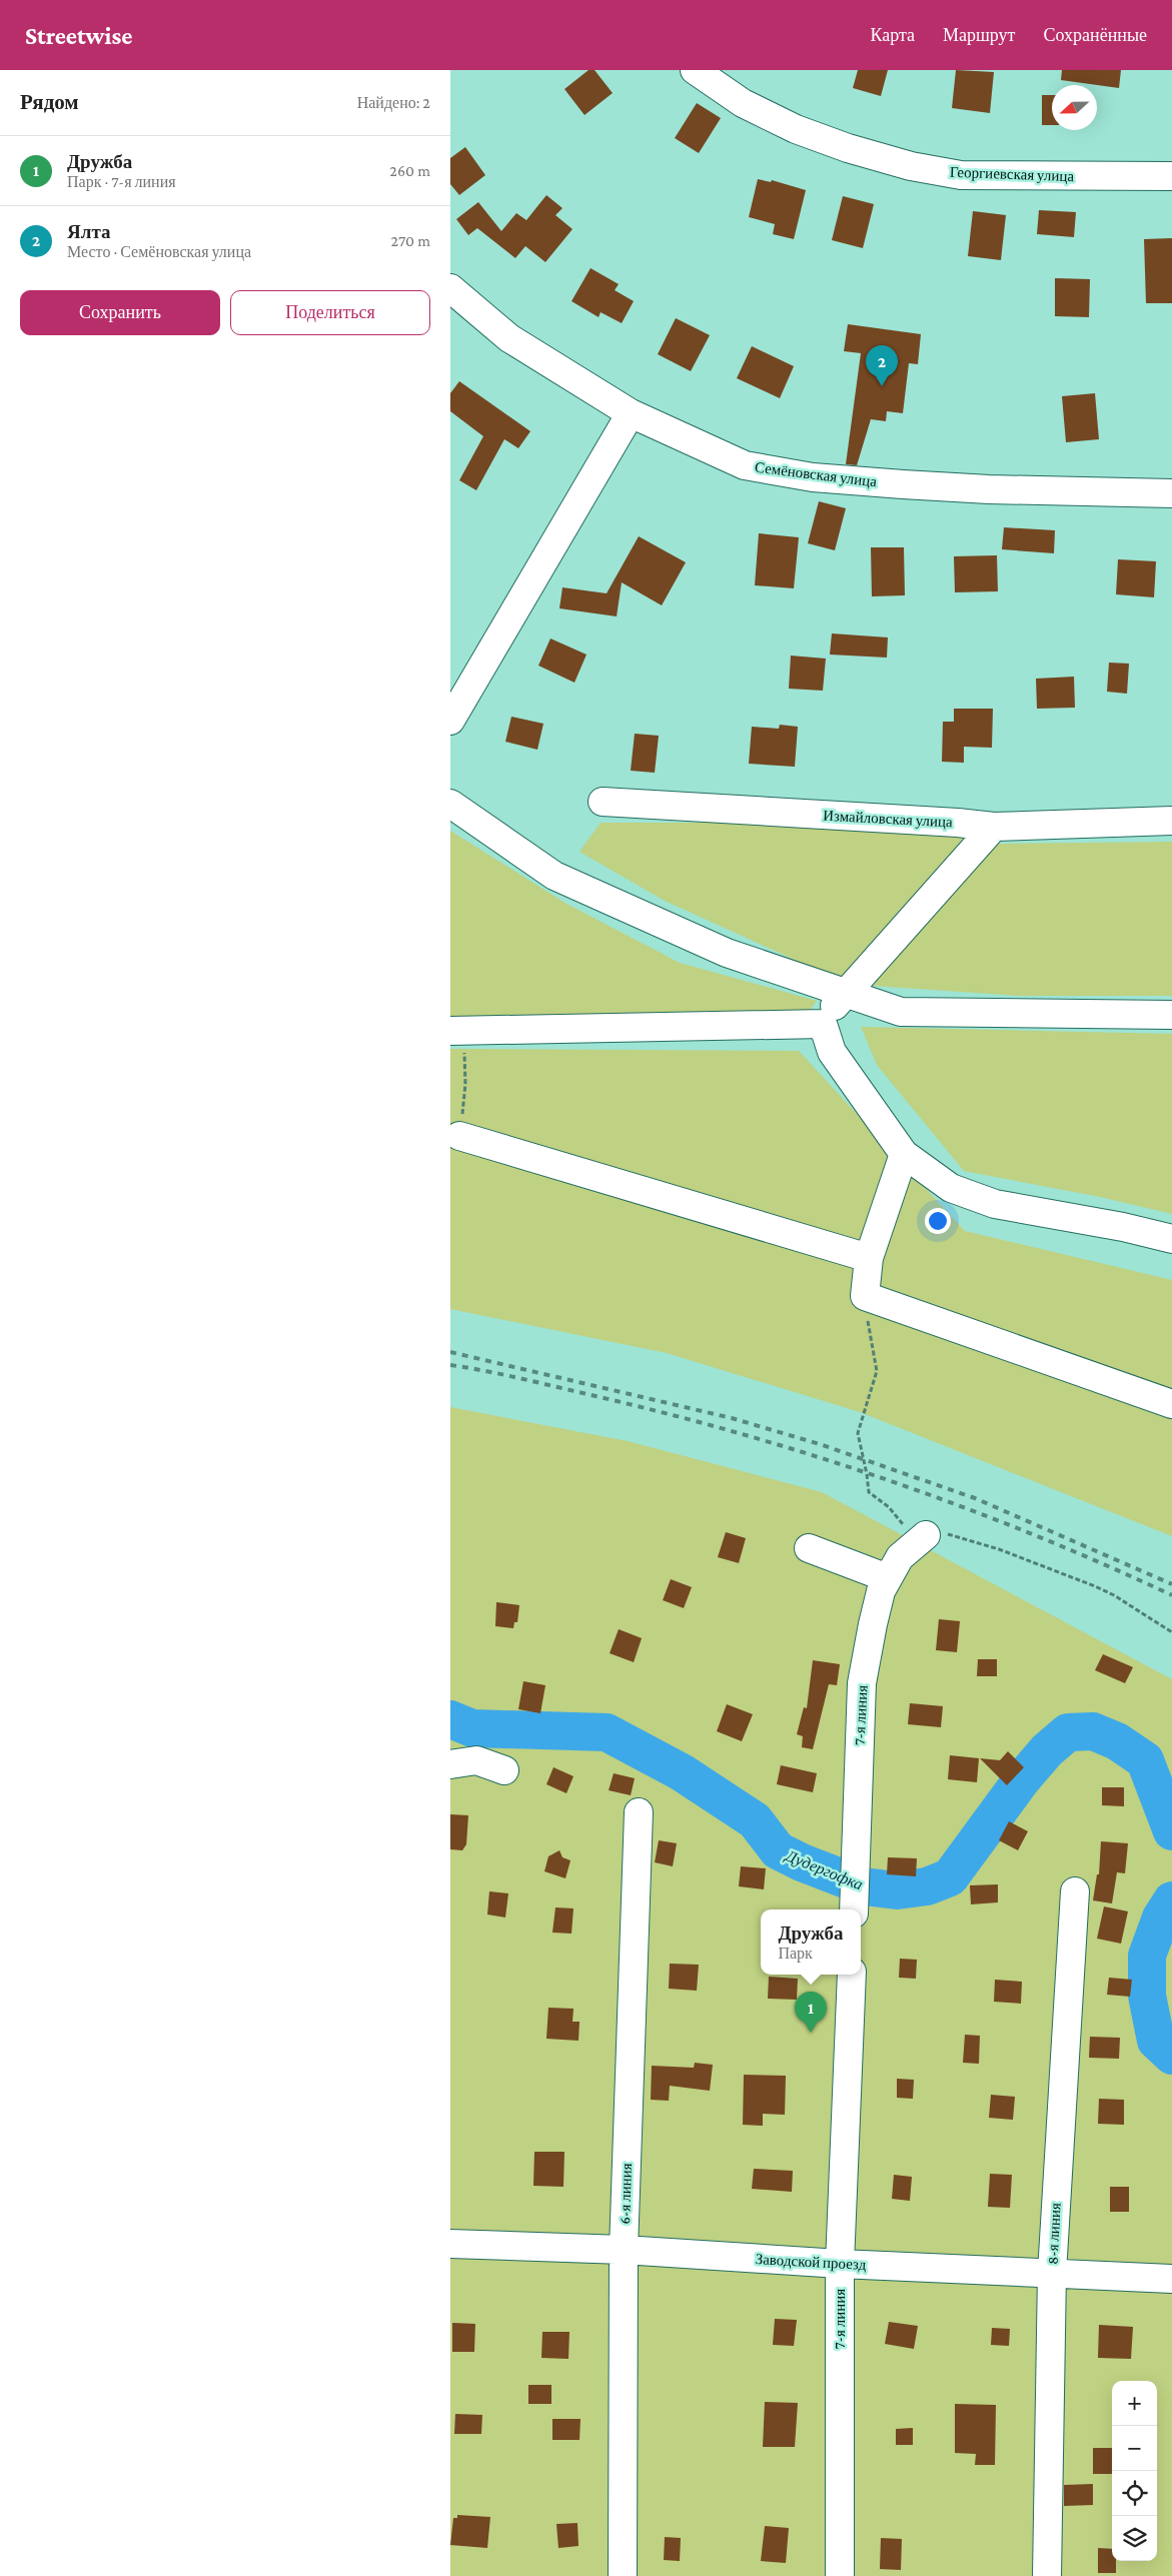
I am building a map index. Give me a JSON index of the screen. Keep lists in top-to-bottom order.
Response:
{
  "streets": {
    "street": [
      "Георгиевская улица",
      "Семёновская улица",
      "Измайловская улица",
      "7-я линия",
      "6-я линия",
      "8-я линия",
      "Заводской проезд"
    ]
  },
  "crossings": [
    ["7-я линия", "Заводской проезд"],
    ["6-я линия", "Заводской проезд"],
    ["8-я линия", "Заводской проезд"]
  ],
  "water": ["Дудергофка"],
  "north": "left",
  "page": {
    "header": "Streetwise",
    "nav": ["Карта", "Маршрут", "Сохранённые"],
    "heading": ["Рядом", "Найдено: 2"],
    "list": [
      {
        "mark": "1",
        "name": "Дружба",
        "note": "Парк · 7-я линия",
        "value": "260 m"
      },
      {
        "mark": "2",
        "name": "Ялта",
        "note": "Место · Семёновская улица",
        "value": "270 m"
      }
    ],
    "buttons": ["Сохранить", "Поделиться"],
    "pins": ["2", "1"],
    "popup": ["Дружба", "Парк"],
    "map_buttons": ["+", "−"]
  }
}
